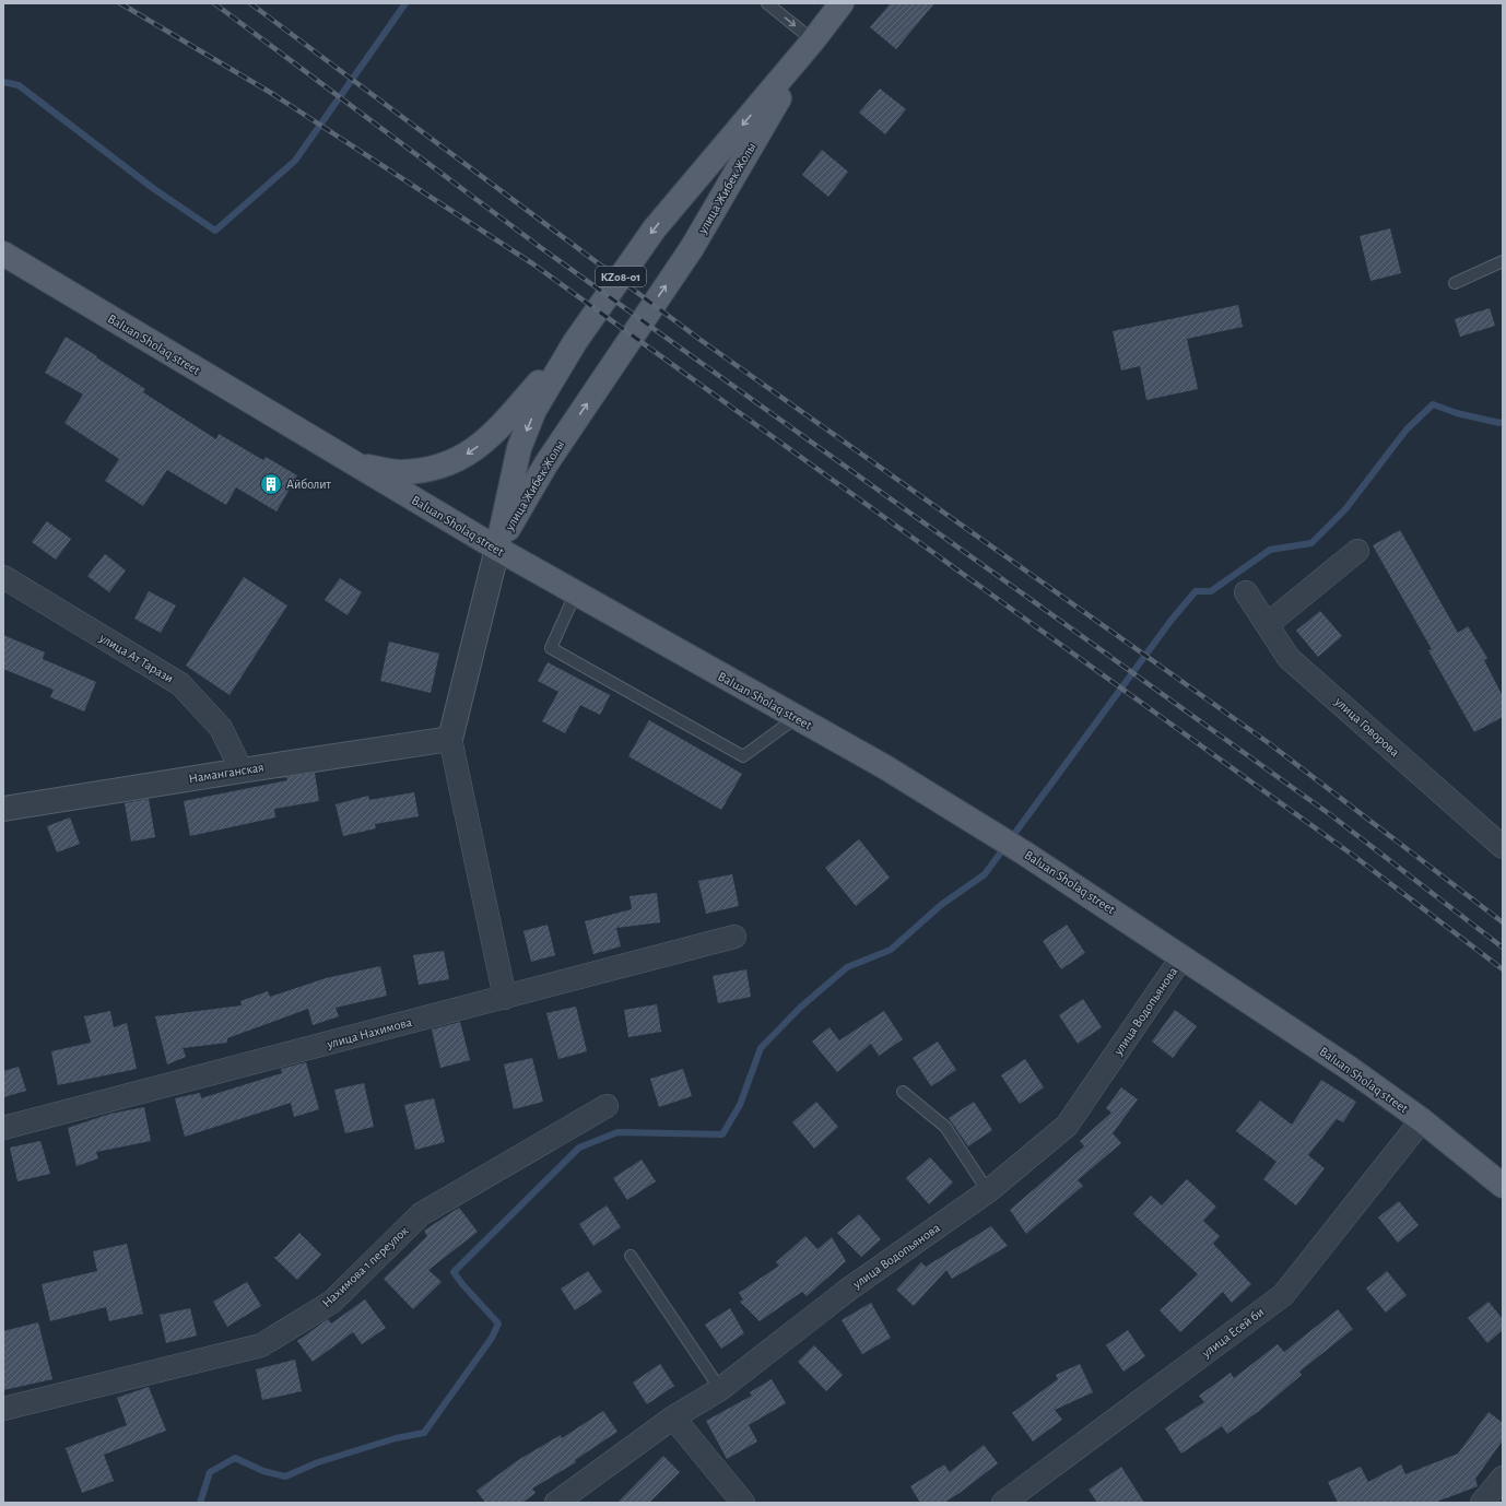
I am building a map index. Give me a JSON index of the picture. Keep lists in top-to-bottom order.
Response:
{
  "streets": {
    "main road": ["улица Жибек Жолы", "KZ08-01", "Baluan Sholaq street"],
    "street": [
      "улица Ат Тарази",
      "улица Говорова",
      "Наманганская",
      "улица Водопьянова",
      "улица Нахимова",
      "Нахимова 1 переулок",
      "улица Есей би"
    ]
  },
  "crossings": [
    ["улица Жибек Жолы", "KZ08-01"],
    ["улица Жибек Жолы", "Baluan Sholaq street"],
    ["KZ08-01", "Baluan Sholaq street"],
    ["Baluan Sholaq street", "улица Водопьянова"],
    ["Baluan Sholaq street", "улица Есей би"],
    ["улица Ат Тарази", "Наманганская"]
  ],
  "places": {
    "building": ["Айболит"]
  }
}
